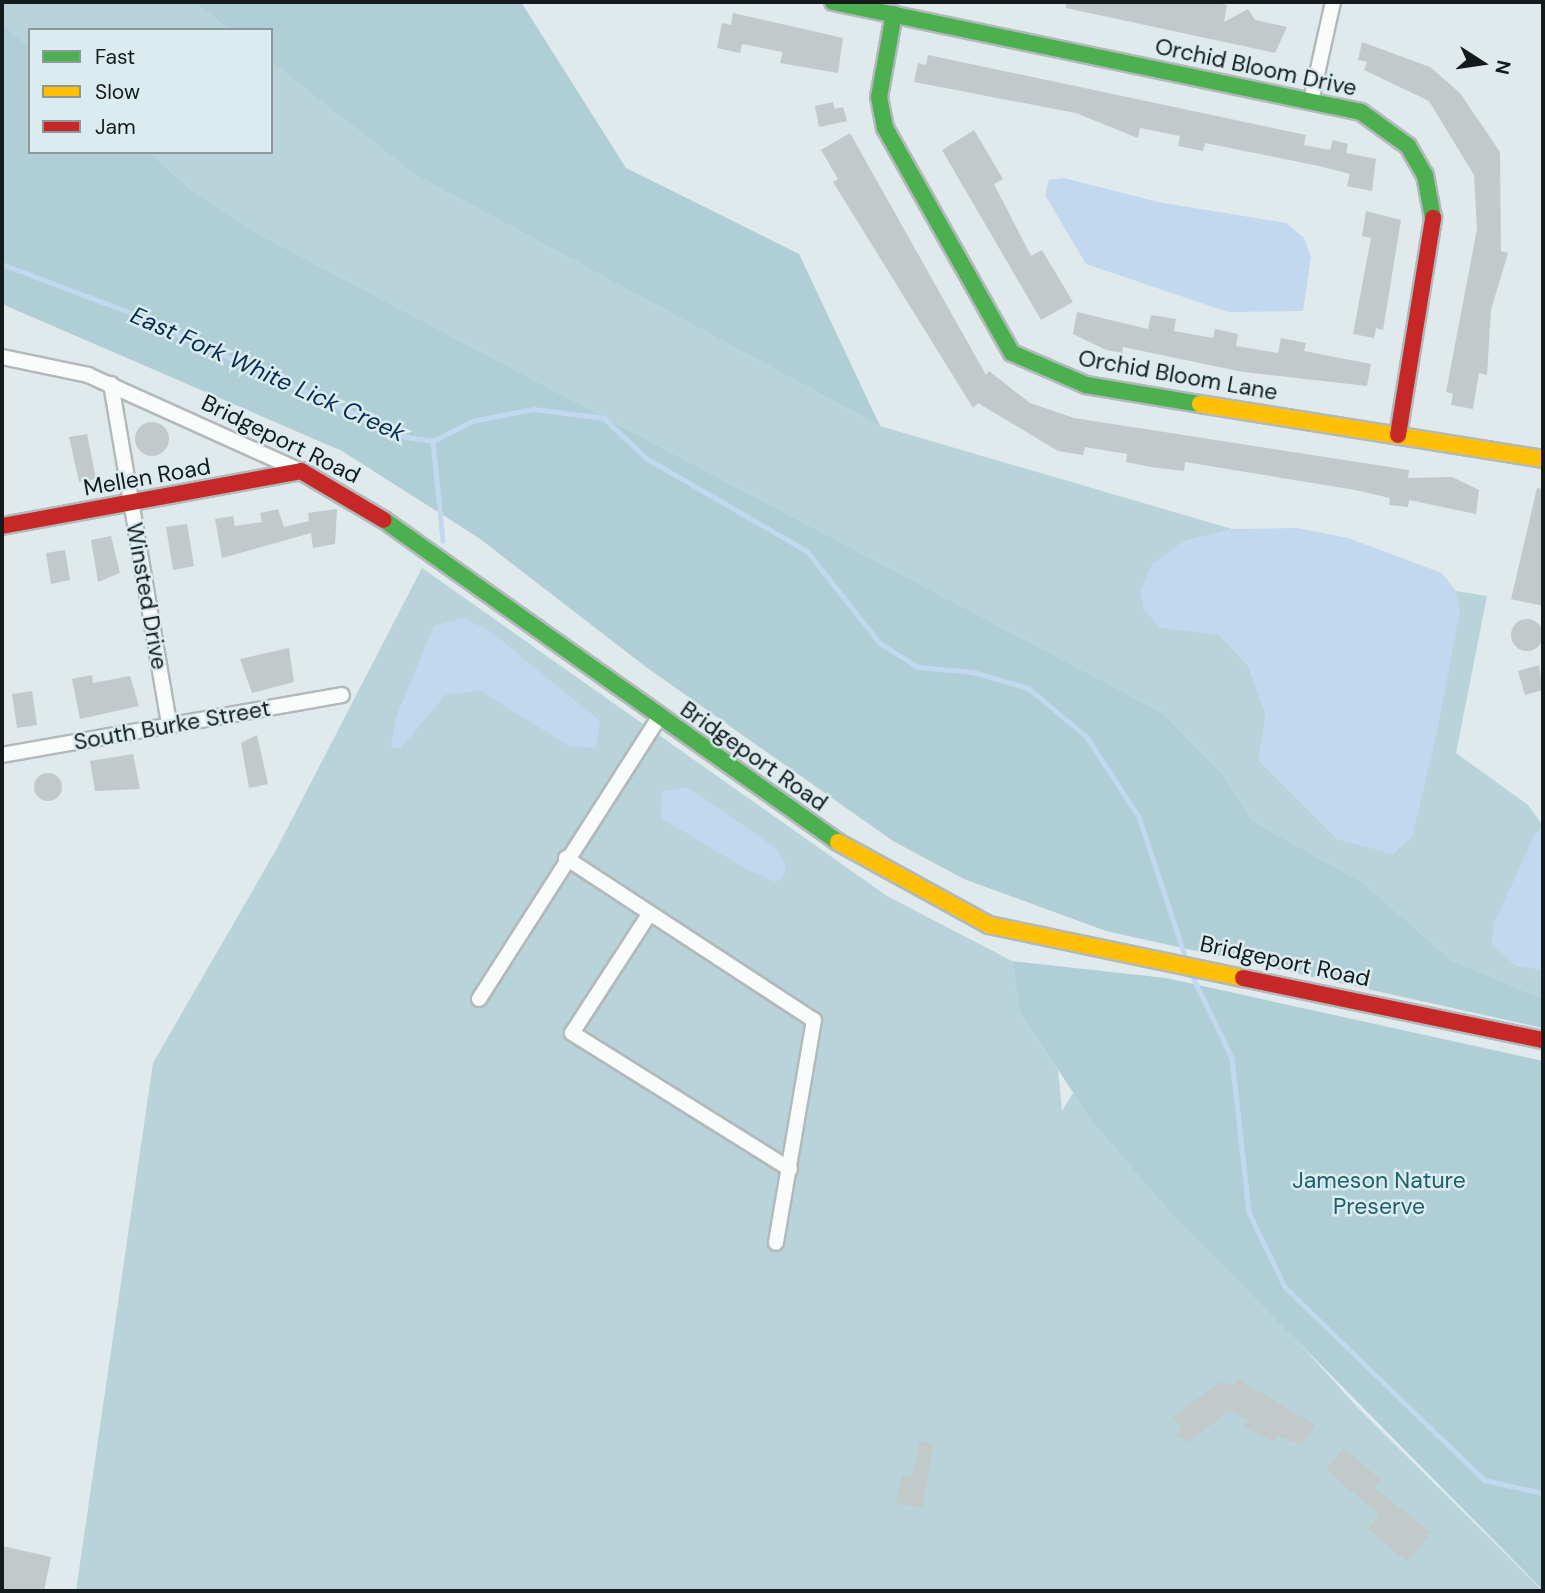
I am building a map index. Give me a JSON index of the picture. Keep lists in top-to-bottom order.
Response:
{
  "streets": {
    "street": [
      "Orchid Bloom Drive",
      "Orchid Bloom Lane",
      "Bridgeport Road",
      "Mellen Road",
      "Winsted Drive",
      "South Burke Street"
    ]
  },
  "crossings": [
    ["Orchid Bloom Drive", "Orchid Bloom Lane"],
    ["Bridgeport Road", "Mellen Road"],
    ["Bridgeport Road", "Winsted Drive"],
    ["Mellen Road", "Winsted Drive"],
    ["Winsted Drive", "South Burke Street"]
  ],
  "water": ["East Fork White Lick Creek"],
  "parks": ["Jameson Nature Preserve"],
  "legend": ["Fast", "Slow", "Jam"],
  "north": "right"
}
